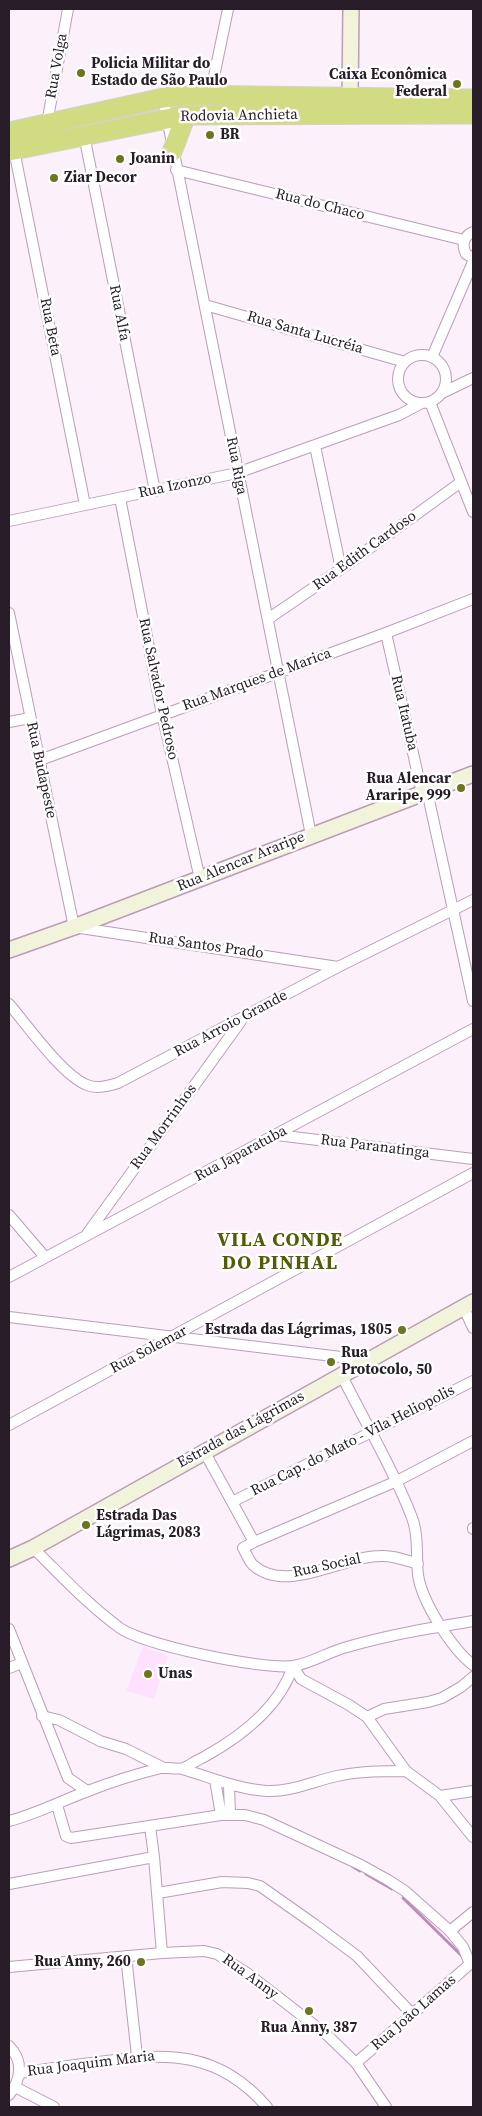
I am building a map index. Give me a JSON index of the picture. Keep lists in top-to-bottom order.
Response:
{
  "streets": {
    "highway": ["Rodovia Anchieta"],
    "street": [
      "Rua Volga",
      "Rua do Chaco",
      "Rua Alfa",
      "Rua Beta",
      "Rua Santa Lucréia",
      "Rua Riga",
      "Rua Izonzo",
      "Rua Edith Cardoso",
      "Rua Marques de Marica",
      "Rua Salvador Pedroso",
      "Rua Itatuba",
      "Rua Budapeste",
      "Rua Alencar Araripe",
      "Rua Santos Prado",
      "Rua Arroio Grande",
      "Rua Morrinhos",
      "Rua Paranatinga",
      "Rua Japaratuba",
      "Rua Solemar",
      "Estrada das Lágrimas",
      "Rua Cap. do Mato - Vila Heliopolis",
      "Rua Social",
      "Rua Anny",
      "Rua João Lamas",
      "Rua Joaquim Maria"
    ]
  },
  "crossings": [
    ["Rua Volga", "Rodovia Anchieta"],
    ["Rodovia Anchieta", "Rua Alfa"],
    ["Rodovia Anchieta", "Rua Beta"],
    ["Rodovia Anchieta", "Rua Riga"],
    ["Rua do Chaco", "Rua Riga"],
    ["Rua Alfa", "Rua Izonzo"],
    ["Rua Beta", "Rua Izonzo"],
    ["Rua Santa Lucréia", "Rua Riga"],
    ["Rua Santa Lucréia", "Rua Izonzo"],
    ["Rua Riga", "Rua Izonzo"],
    ["Rua Riga", "Rua Edith Cardoso"],
    ["Rua Riga", "Rua Marques de Marica"],
    ["Rua Riga", "Rua Alencar Araripe"],
    ["Rua Izonzo", "Rua Salvador Pedroso"],
    ["Rua Marques de Marica", "Rua Salvador Pedroso"],
    ["Rua Marques de Marica", "Rua Itatuba"],
    ["Rua Marques de Marica", "Rua Budapeste"],
    ["Rua Salvador Pedroso", "Rua Alencar Araripe"],
    ["Rua Itatuba", "Rua Alencar Araripe"],
    ["Rua Itatuba", "Rua Arroio Grande"],
    ["Rua Budapeste", "Rua Alencar Araripe"],
    ["Rua Budapeste", "Rua Santos Prado"],
    ["Rua Alencar Araripe", "Rua Santos Prado"],
    ["Rua Santos Prado", "Rua Arroio Grande"],
    ["Rua Arroio Grande", "Rua Morrinhos"],
    ["Rua Morrinhos", "Rua Japaratuba"],
    ["Rua Paranatinga", "Rua Japaratuba"],
    ["Rua Anny", "Rua João Lamas"]
  ],
  "districts": ["VILA CONDE DO PINHAL"],
  "places": [
    "Policia Militar do Estado de São Paulo",
    "Caixa Econômica Federal",
    "BR",
    "Joanin",
    "Ziar Decor",
    "Rua Alencar Araripe, 999",
    "Estrada das Lágrimas, 1805",
    "Rua Protocolo, 50",
    "Estrada Das Lágrimas, 2083",
    "Unas",
    "Rua Anny, 260",
    "Rua Anny, 387"
  ]
}
